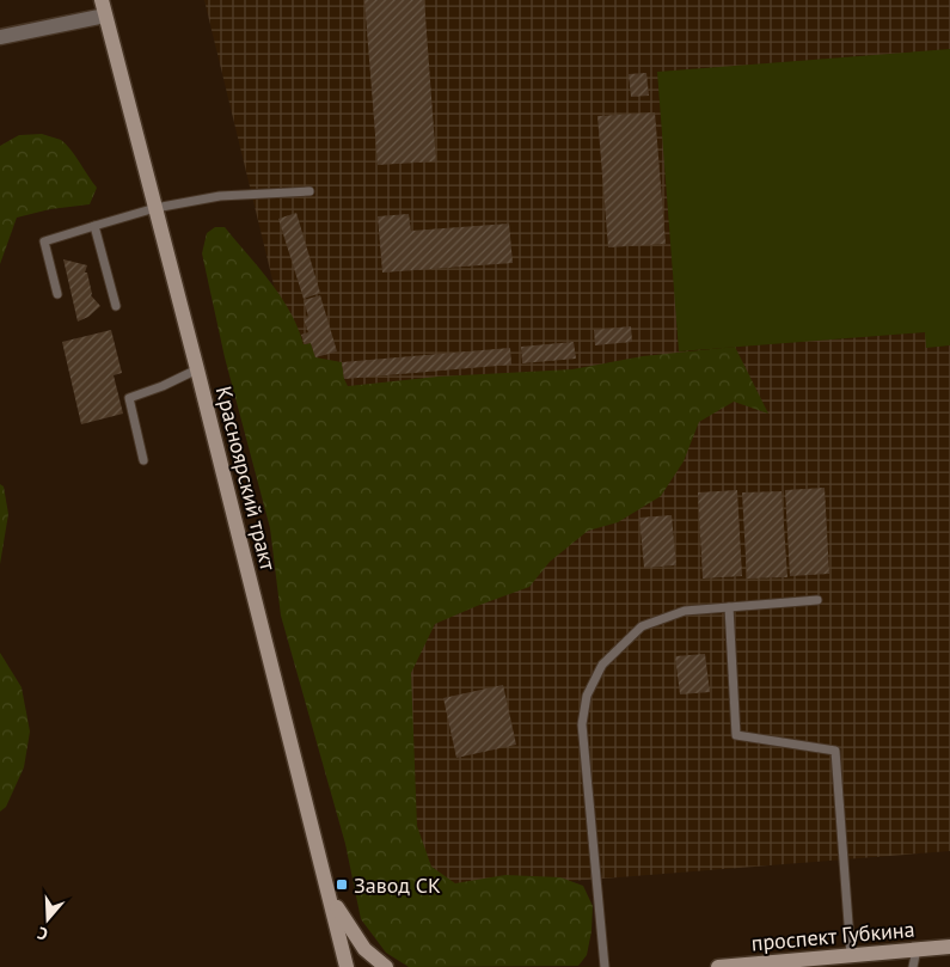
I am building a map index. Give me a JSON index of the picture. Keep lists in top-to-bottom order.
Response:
{
  "streets": {
    "main road": ["Красноярский тракт", "проспект Губкина"]
  },
  "places": {
    "transit": ["Завод СК"]
  },
  "north": "bottom"
}
